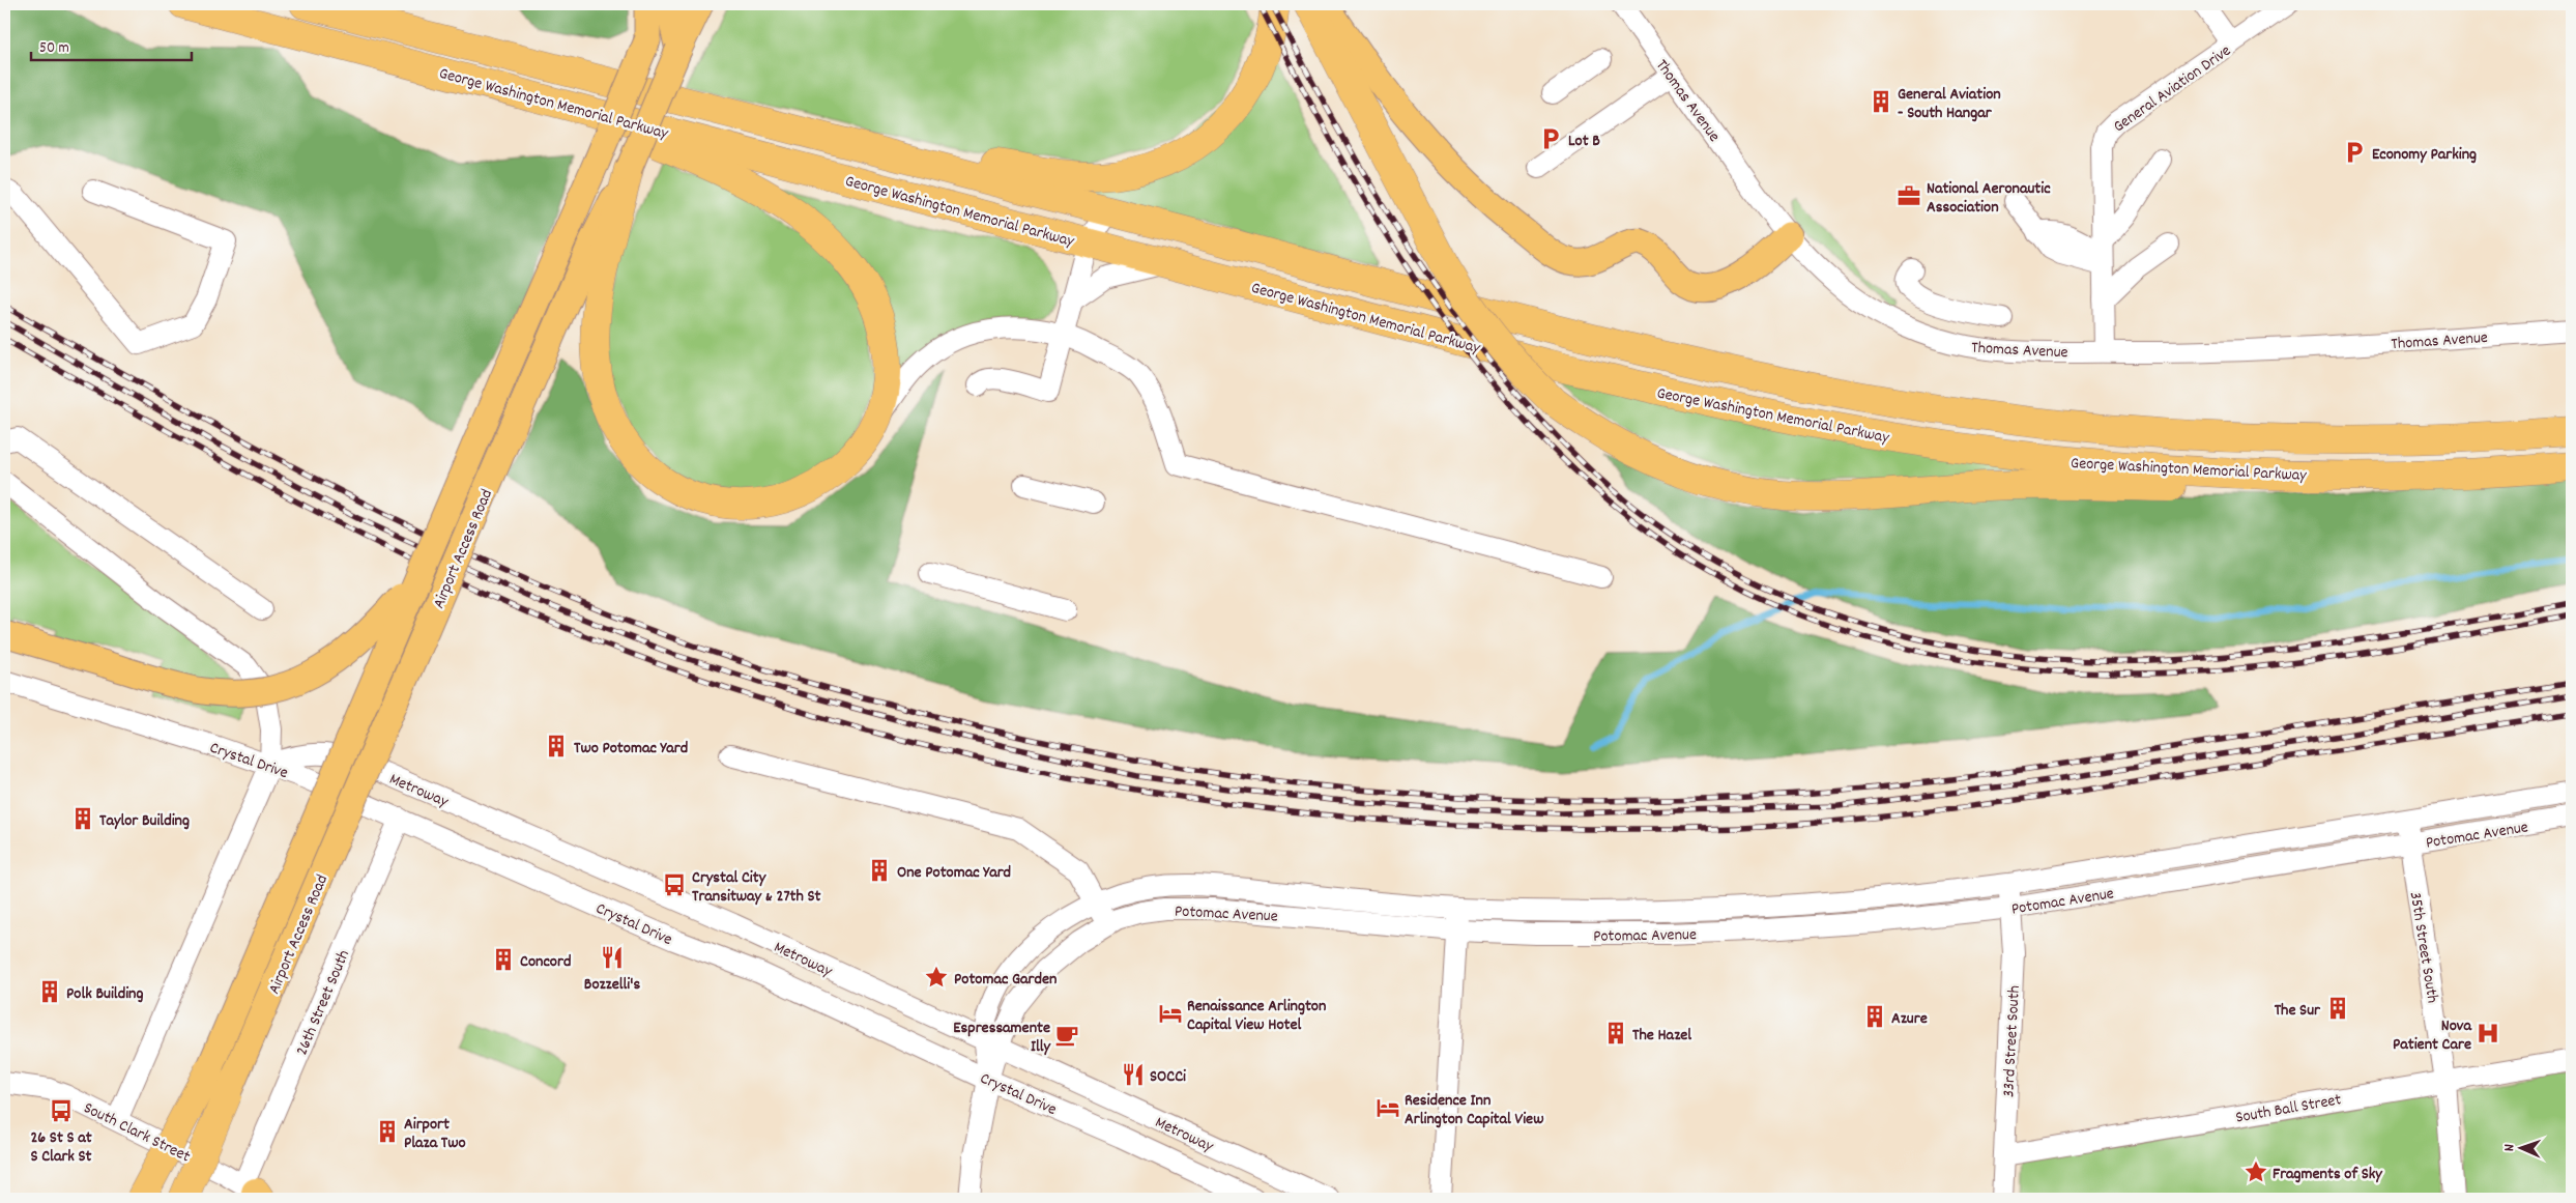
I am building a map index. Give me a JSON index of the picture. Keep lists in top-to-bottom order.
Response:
{
  "streets": {
    "highway": ["George Washington Memorial Parkway"],
    "main road": ["Airport Access Road"],
    "street": [
      "General Aviation Drive",
      "Thomas Avenue",
      "Crystal Drive",
      "Metroway",
      "Potomac Avenue",
      "35th Street South",
      "26th Street South",
      "33rd Street South",
      "South Ball Street",
      "South Clark Street"
    ]
  },
  "crossings": [
    ["General Aviation Drive", "Thomas Avenue"],
    ["Crystal Drive", "Metroway"],
    ["Crystal Drive", "Potomac Avenue"],
    ["Crystal Drive", "26th Street South"],
    ["Metroway", "Potomac Avenue"],
    ["Potomac Avenue", "35th Street South"],
    ["Potomac Avenue", "33rd Street South"],
    ["35th Street South", "South Ball Street"],
    ["26th Street South", "South Clark Street"],
    ["33rd Street South", "South Ball Street"]
  ],
  "places": {
    "building": [
      "General Aviation - South Hangar",
      "Two Potomac Yard",
      "Taylor Building",
      "One Potomac Yard",
      "Concord",
      "Polk Building",
      "The Sur",
      "Azure",
      "The Hazel",
      "Airport Plaza Two"
    ],
    "parking": ["Lot B", "Economy Parking"],
    "office": ["National Aeronautic Association"],
    "bus stop": ["Crystal City Transitway & 27th St", "26 St S at S Clark St"],
    "restaurant": ["Bozzelli's", "SOCCi"],
    "place": ["Potomac Garden", "Fragments of Sky"],
    "hotel": ["Renaissance Arlington Capital View Hotel", "Residence Inn Arlington Capital View"],
    "hospital": ["Nova Patient Care"],
    "cafe": ["Espressamente Illy"]
  },
  "scale_bar": "50 m",
  "north": "left"
}
